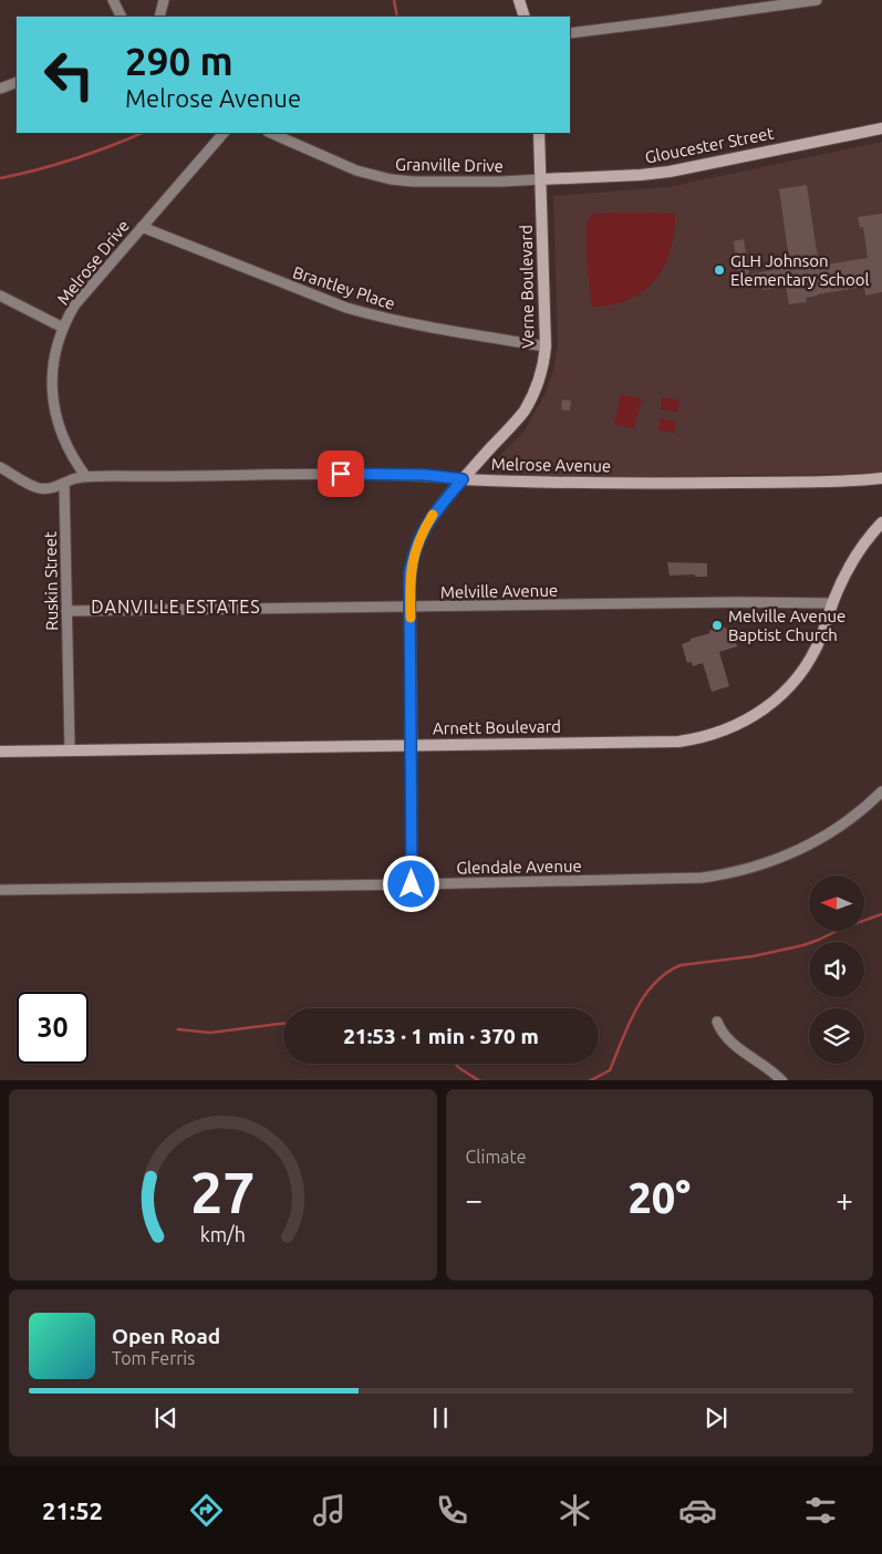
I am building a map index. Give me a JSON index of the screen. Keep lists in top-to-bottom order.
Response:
{
  "streets": {
    "street": [
      "Gloucester Street",
      "Granville Drive",
      "Melrose Drive",
      "Verne Boulevard",
      "Brantley Place",
      "Melrose Avenue",
      "Ruskin Street",
      "Melville Avenue",
      "Arnett Boulevard",
      "Glendale Avenue"
    ]
  },
  "crossings": [
    ["Gloucester Street", "Granville Drive"],
    ["Gloucester Street", "Verne Boulevard"],
    ["Granville Drive", "Verne Boulevard"],
    ["Melrose Drive", "Brantley Place"],
    ["Melrose Drive", "Melrose Avenue"],
    ["Verne Boulevard", "Brantley Place"],
    ["Verne Boulevard", "Melrose Avenue"],
    ["Verne Boulevard", "Melville Avenue"],
    ["Verne Boulevard", "Arnett Boulevard"],
    ["Ruskin Street", "Melville Avenue"],
    ["Ruskin Street", "Arnett Boulevard"],
    ["Melville Avenue", "Arnett Boulevard"]
  ],
  "districts": ["DANVILLE ESTATES"],
  "places": ["GLH Johnson Elementary School", "Melville Avenue Baptist Church"],
  "north": "left",
  "page": {
    "turn": ["290 m", "Melrose Avenue"],
    "limit": "30",
    "trip": "21:53 · 1 min · 370 m",
    "tile": "Climate",
    "heat": ["−", "20°", "+"],
    "song": ["Open Road", "Tom Ferris"],
    "tabs": "21:52",
    "gauge": ["27", "km/h"]
  }
}
